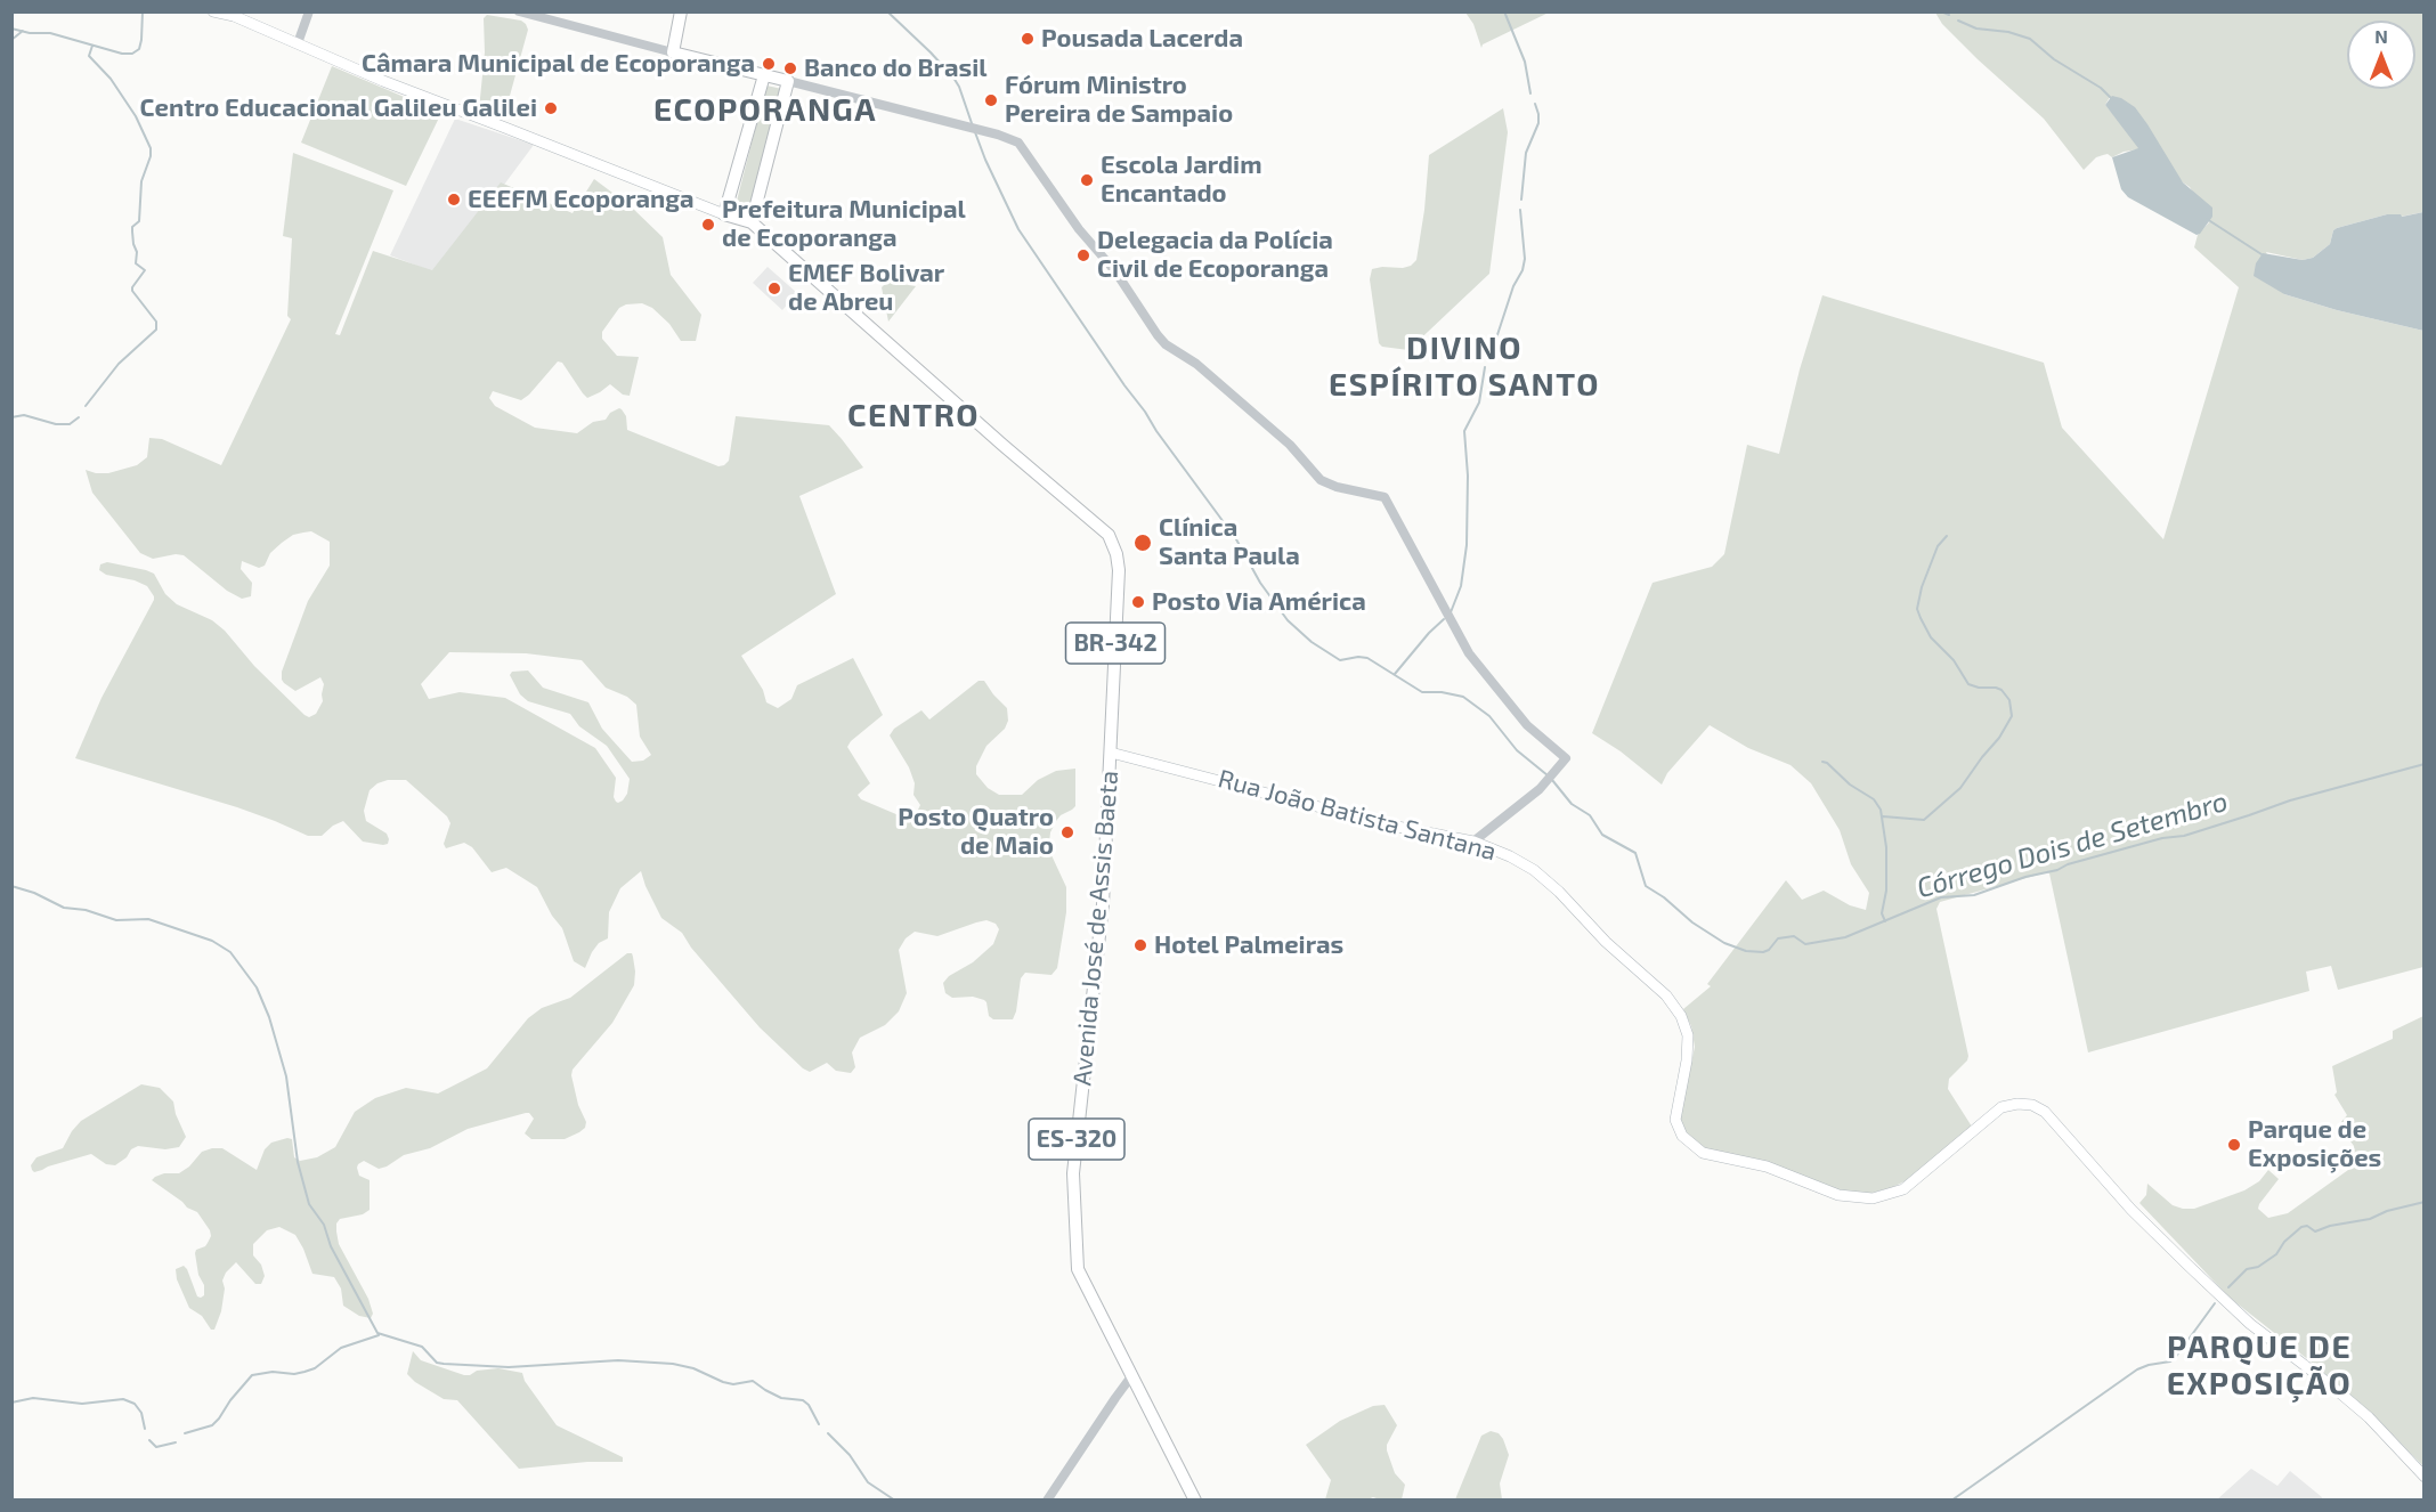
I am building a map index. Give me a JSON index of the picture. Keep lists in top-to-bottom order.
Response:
{
  "streets": {
    "main road": [
      "BR-342",
      "Rua João Batista Santana",
      "Avenida José de Assis Baeta",
      "ES-320"
    ]
  },
  "crossings": [
    ["BR-342", "Avenida José de Assis Baeta"],
    ["Rua João Batista Santana", "Avenida José de Assis Baeta"]
  ],
  "districts": [
    "ECOPORANGA",
    "DIVINO ESPÍRITO SANTO",
    "CENTRO",
    "PARQUE DE EXPOSIÇÃO"
  ],
  "water": ["Córrego Dois de Setembro"],
  "places": [
    "Pousada Lacerda",
    "Câmara Municipal de Ecoporanga",
    "Banco do Brasil",
    "Fórum Ministro Pereira de Sampaio",
    "Centro Educacional Galileu Galilei",
    "Escola Jardim Encantado",
    "EEEFM Ecoporanga",
    "Prefeitura Municipal de Ecoporanga",
    "Delegacia da Polícia Civil de Ecoporanga",
    "EMEF Bolivar de Abreu",
    "Clínica Santa Paula",
    "Posto Via América",
    "Posto Quatro de Maio",
    "Hotel Palmeiras",
    "Parque de Exposições"
  ],
  "north": "top"
}
